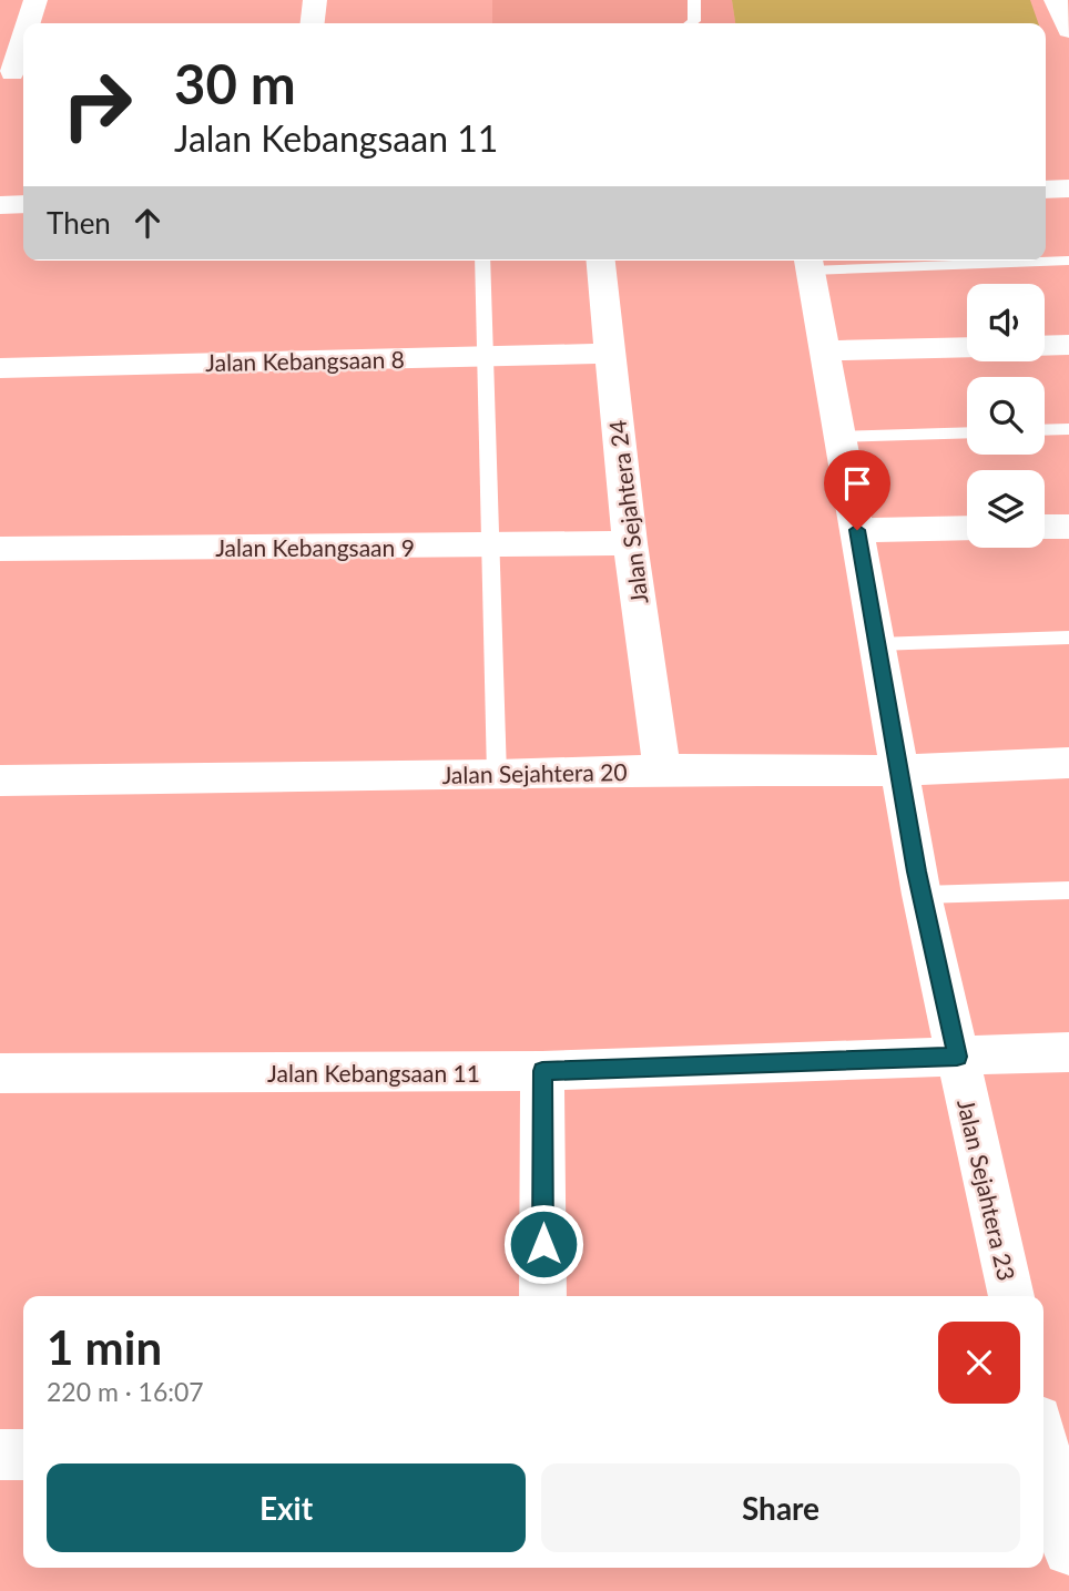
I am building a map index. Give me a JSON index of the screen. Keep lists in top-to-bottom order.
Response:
{
  "streets": {
    "street": [
      "Jalan Kebangsaan 8",
      "Jalan Sejahtera 24",
      "Jalan Kebangsaan 9",
      "Jalan Sejahtera 20",
      "Jalan Kebangsaan 11",
      "Jalan Sejahtera 23"
    ]
  },
  "crossings": [
    ["Jalan Kebangsaan 8", "Jalan Sejahtera 24"],
    ["Jalan Sejahtera 24", "Jalan Kebangsaan 9"],
    ["Jalan Sejahtera 24", "Jalan Sejahtera 20"],
    ["Jalan Sejahtera 20", "Jalan Sejahtera 23"],
    ["Jalan Kebangsaan 11", "Jalan Sejahtera 23"]
  ],
  "page": {
    "turn": ["30 m", "Jalan Kebangsaan 11"],
    "then": "Then",
    "heading": ["1 min", "220 m · 16:07"],
    "buttons": ["Exit", "Share"]
  }
}
